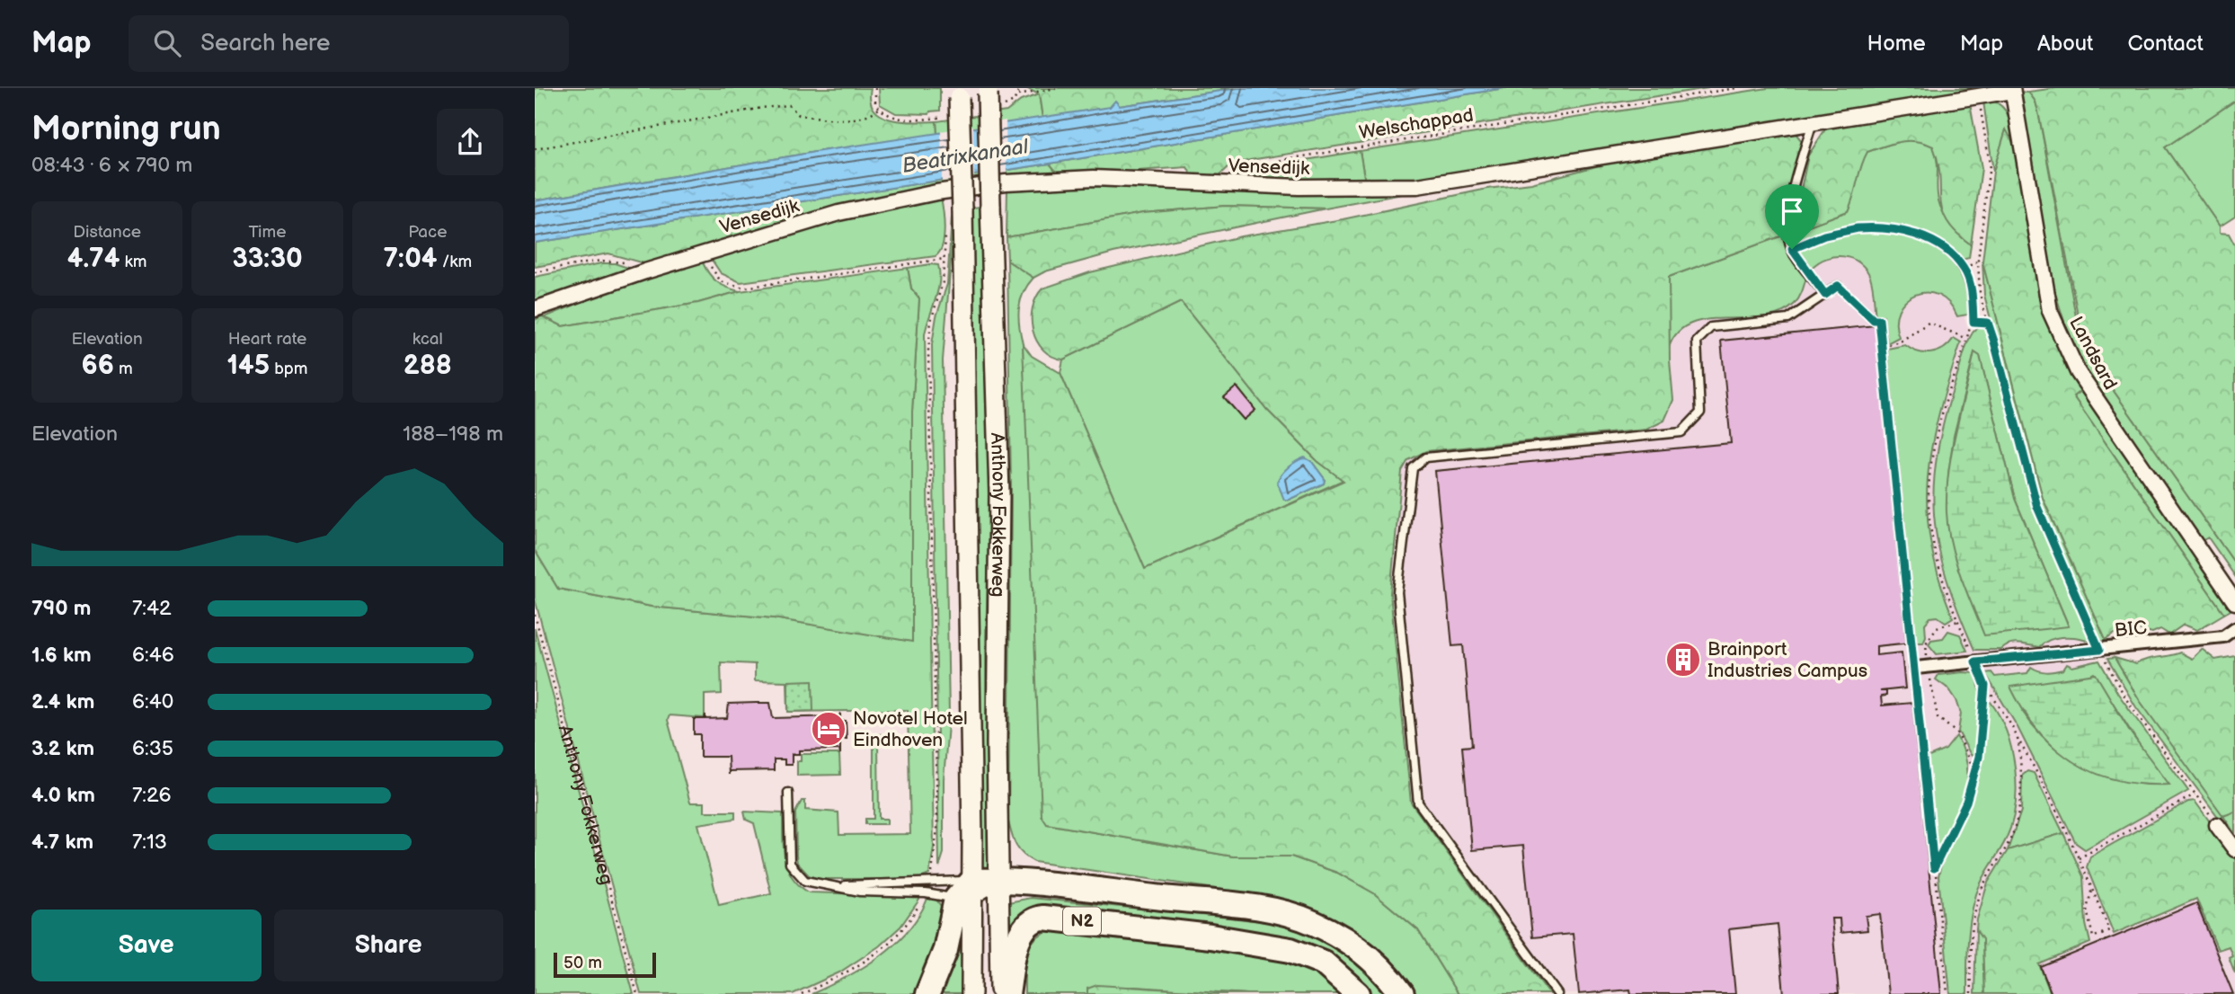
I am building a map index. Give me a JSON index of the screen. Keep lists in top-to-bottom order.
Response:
{
  "streets": {
    "highway": ["N2"],
    "main road": ["Anthony Fokkerweg"],
    "street": ["Vensedijk", "Landsard", "BIC"],
    "path": ["Welschappad"]
  },
  "crossings": [
    ["Welschappad", "Vensedijk"],
    ["Vensedijk", "Landsard"],
    ["Anthony Fokkerweg", "N2"]
  ],
  "water": ["Beatrixkanaal"],
  "places": {
    "building": ["Brainport Industries Campus"],
    "hotel": ["Novotel Hotel Eindhoven"]
  },
  "scale_bar": "50 m",
  "page": {
    "header": "Map",
    "search": "Search here",
    "nav": [
      "Home",
      "Map",
      "About",
      "Contact"
    ],
    "heading": ["Morning run", "08:43 · 6 × 790 m"],
    "stats": [
      ["Distance", "4.74 km"],
      ["Time", "33:30"],
      ["Pace", "7:04 /km"],
      ["Elevation", "66 m"],
      ["Heart rate", "145 bpm"],
      ["kcal", "288"]
    ],
    "chart": ["Elevation", "188–198 m"],
    "list": [
      {
        "name": "790 m",
        "note": "7:42"
      },
      {
        "name": "1.6 km",
        "note": "6:46"
      },
      {
        "name": "2.4 km",
        "note": "6:40"
      },
      {
        "name": "3.2 km",
        "note": "6:35"
      },
      {
        "name": "4.0 km",
        "note": "7:26"
      },
      {
        "name": "4.7 km",
        "note": "7:13"
      }
    ],
    "buttons": ["Save", "Share"],
    "scale": "50 m"
  }
}
